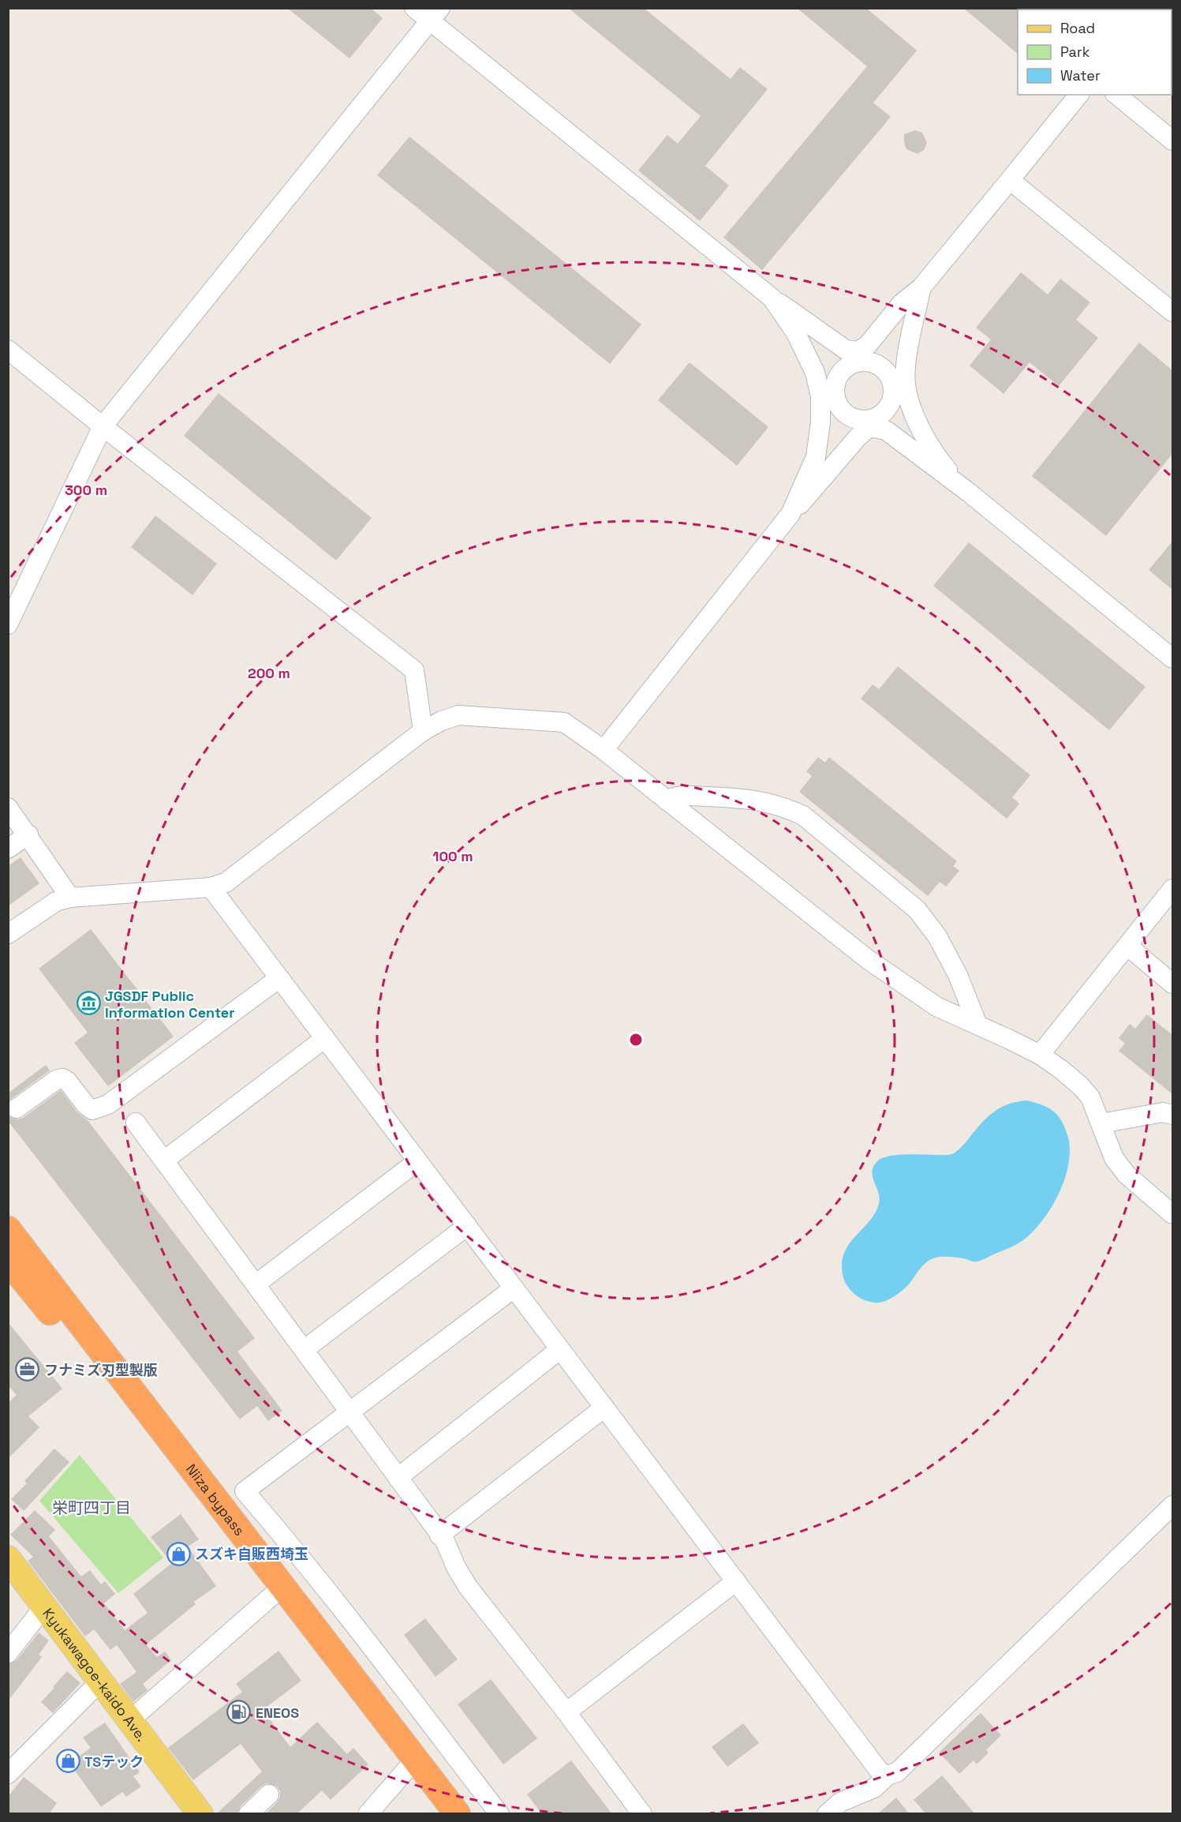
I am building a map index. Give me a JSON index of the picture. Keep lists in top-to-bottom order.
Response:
{
  "streets": {
    "highway": ["Niiza bypass"],
    "main road": ["Kyukawagoe-kaido Ave."]
  },
  "districts": ["栄町四丁目"],
  "places": {
    "museum": ["JGSDF Public Information Center"],
    "office": ["フナミズ刃型製版"],
    "shop": ["スズキ自販西埼玉", "TSテック"],
    "fuel station": ["ENEOS"]
  },
  "legend": ["Road", "Park", "Water"],
  "rings": ["300 m", "200 m", "100 m"]
}
